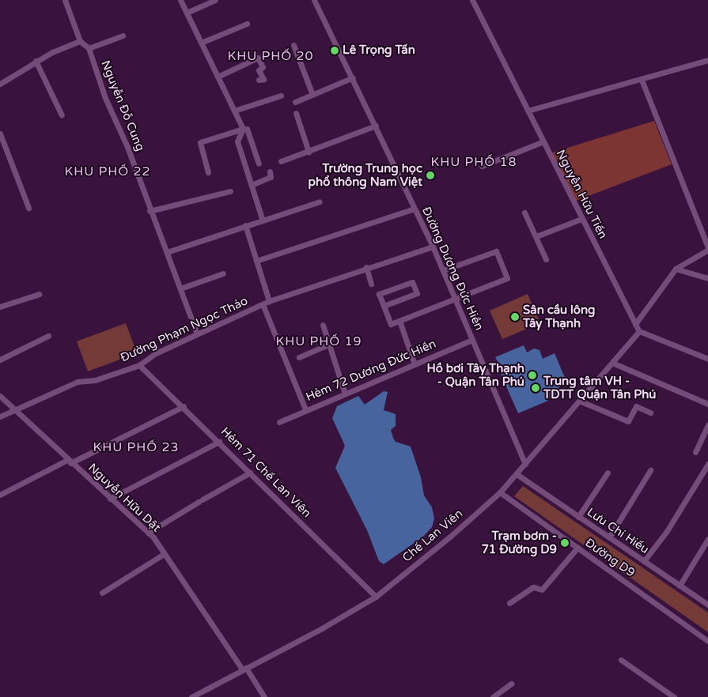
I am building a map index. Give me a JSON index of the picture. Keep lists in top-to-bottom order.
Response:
{
  "streets": {
    "street": [
      "Nguyễn Đỗ Cung",
      "Nguyễn Hữu Tiến",
      "Đường Dương Đức Hiền",
      "Đường Phạm Ngọc Thảo",
      "Hẻm 72 Dương Đức Hiền",
      "Hẻm 71 Chế Lan Viên",
      "Nguyễn Hữu Dật",
      "Lưu Chí Hiếu",
      "Chế Lan Viên",
      "Đường D9"
    ]
  },
  "crossings": [
    ["Nguyễn Đỗ Cung", "Đường Phạm Ngọc Thảo"],
    ["Nguyễn Hữu Tiến", "Chế Lan Viên"],
    ["Đường Dương Đức Hiền", "Đường Phạm Ngọc Thảo"],
    ["Đường Dương Đức Hiền", "Hẻm 72 Dương Đức Hiền"],
    ["Đường Dương Đức Hiền", "Chế Lan Viên"],
    ["Đường Phạm Ngọc Thảo", "Hẻm 71 Chế Lan Viên"],
    ["Đường Phạm Ngọc Thảo", "Nguyễn Hữu Dật"],
    ["Hẻm 71 Chế Lan Viên", "Chế Lan Viên"],
    ["Nguyễn Hữu Dật", "Chế Lan Viên"],
    ["Lưu Chí Hiếu", "Chế Lan Viên"],
    ["Chế Lan Viên", "Đường D9"]
  ],
  "districts": [
    "KHU PHỐ 20",
    "KHU PHỐ 18",
    "KHU PHỐ 22",
    "KHU PHỐ 19",
    "KHU PHỐ 23"
  ],
  "places": [
    "Lê Trọng Tấn",
    "Trường Trung học phổ thông Nam Việt",
    "Sân cầu lông Tây Thạnh",
    "Hồ bơi Tây Thạnh - Quận Tân Phú",
    "Trung tâm VH - TDTT Quận Tân Phú",
    "Trạm bơm - 71 Đường D9"
  ]
}
